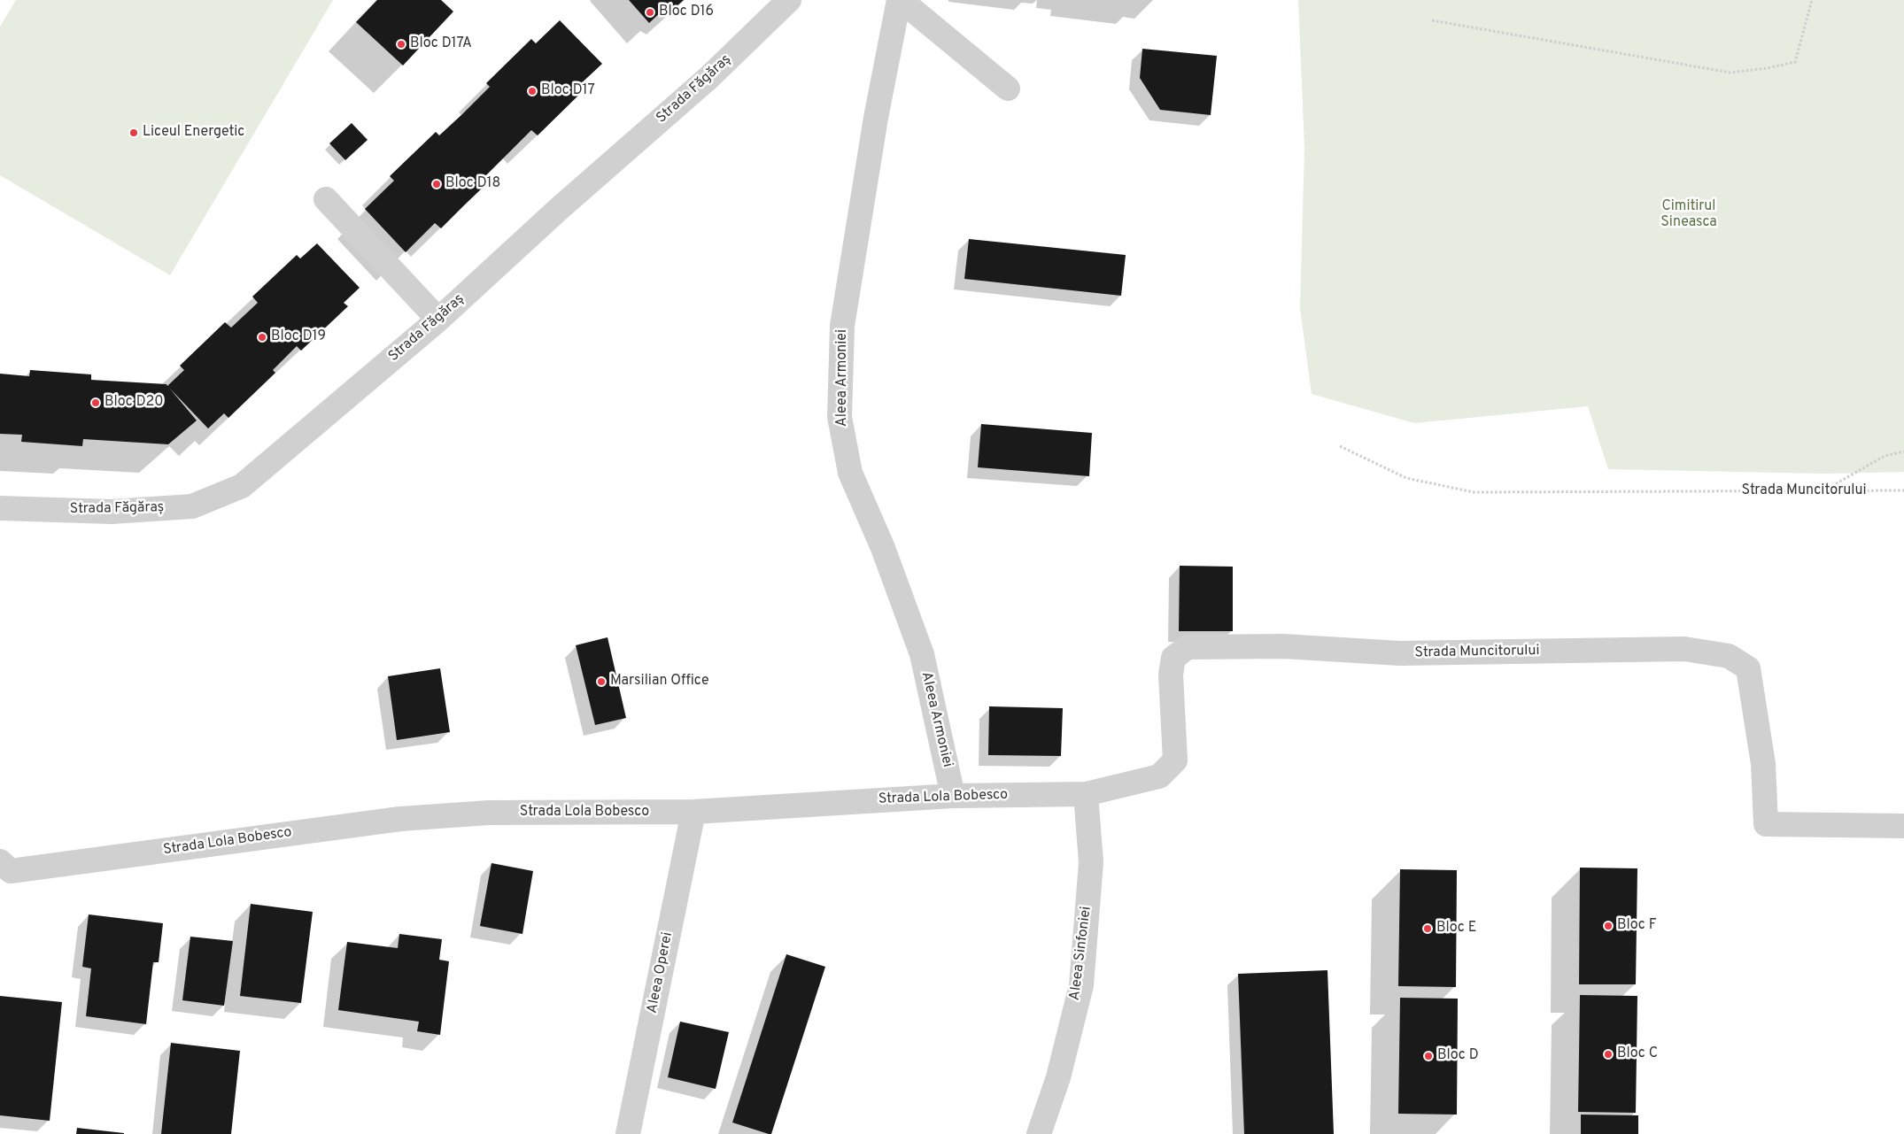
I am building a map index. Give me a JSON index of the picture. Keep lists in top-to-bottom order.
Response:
{
  "streets": {
    "street": [
      "Strada Făgăraș",
      "Aleea Armoniei",
      "Strada Muncitorului",
      "Strada Lola Bobesco",
      "Aleea Sinfoniei",
      "Aleea Operei"
    ]
  },
  "crossings": [
    ["Aleea Armoniei", "Strada Lola Bobesco"],
    ["Strada Muncitorului", "Strada Lola Bobesco"],
    ["Strada Lola Bobesco", "Aleea Sinfoniei"],
    ["Strada Lola Bobesco", "Aleea Operei"]
  ],
  "parks": ["Cimitirul Sineasca"],
  "places": [
    "Bloc D16",
    "Bloc D17A",
    "Bloc D17",
    "Liceul Energetic",
    "Bloc D18",
    "Bloc D19",
    "Bloc D20",
    "Marsilian Office",
    "Bloc F",
    "Bloc E",
    "Bloc C",
    "Bloc D"
  ]
}
